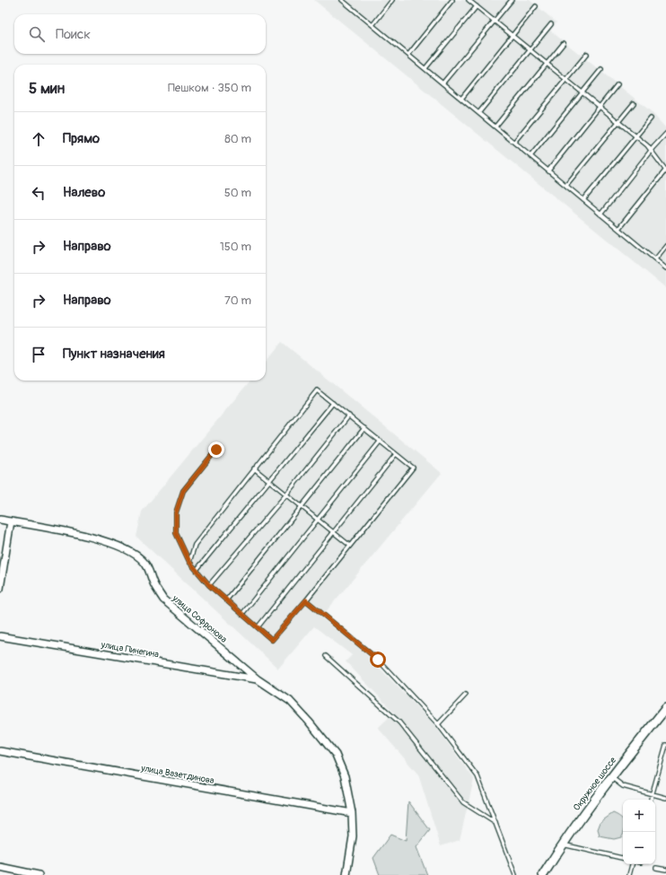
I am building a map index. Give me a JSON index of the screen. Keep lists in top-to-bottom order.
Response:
{
  "streets": {
    "street": [
      "улица Софронова",
      "улица Пинегина",
      "улица Вазетдинова",
      "Окружное шоссе"
    ]
  },
  "crossings": [
    ["улица Софронова", "улица Пинегина"],
    ["улица Софронова", "улица Вазетдинова"]
  ],
  "page": {
    "search": "Поиск",
    "heading": ["5 мин", "Пешком · 350 m"],
    "list": [
      ["Прямо", "80 m"],
      ["Налево", "50 m"],
      ["Направо", "150 m"],
      ["Направо", "70 m"],
      "Пункт назначения"
    ],
    "map_buttons": ["+", "−"]
  }
}
